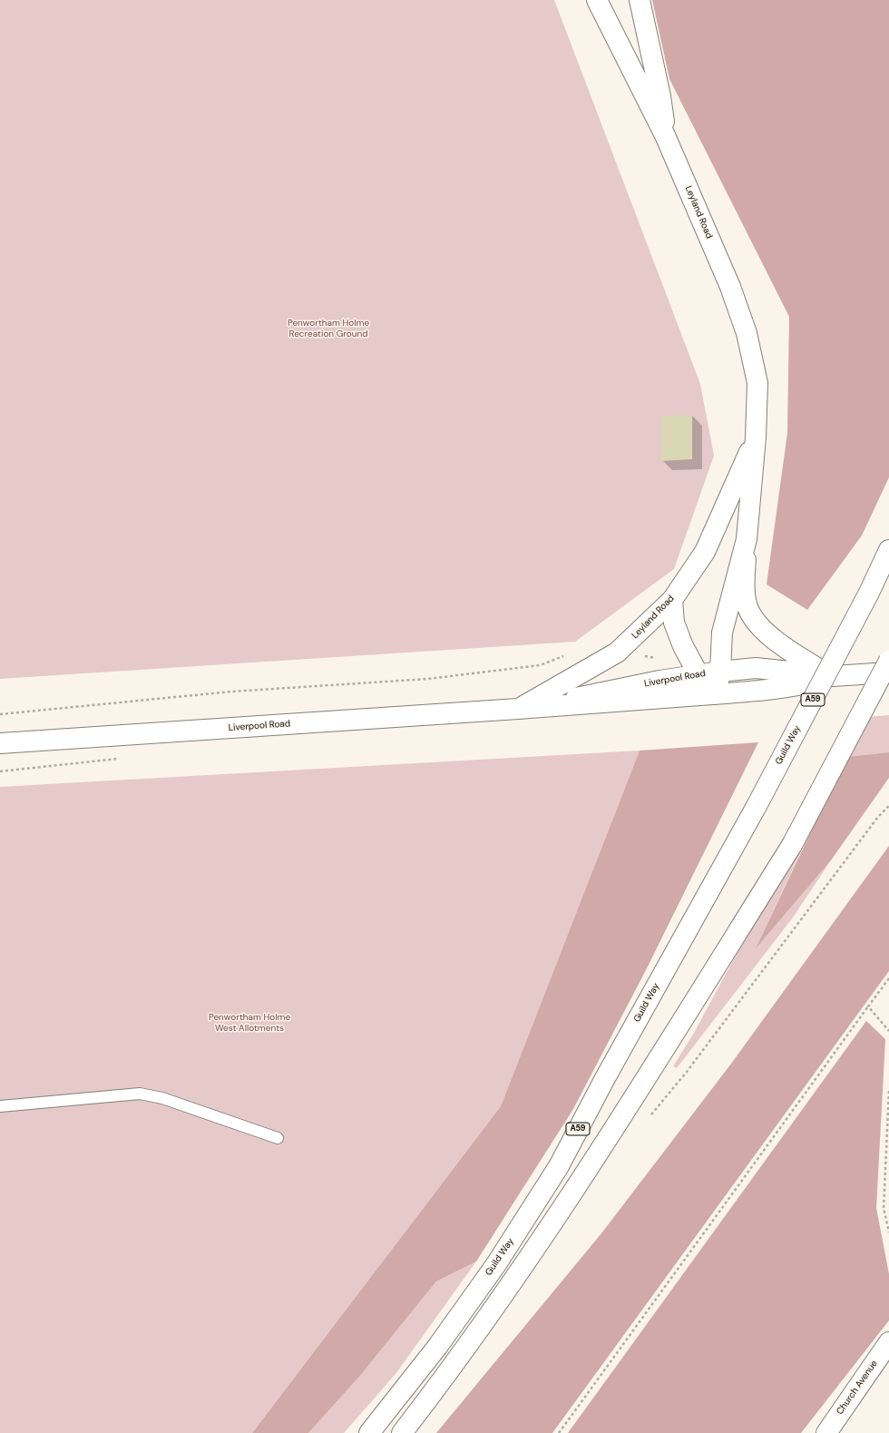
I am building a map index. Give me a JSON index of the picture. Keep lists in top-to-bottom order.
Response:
{
  "streets": {
    "main road": [
      "Leyland Road",
      "Liverpool Road",
      "A59",
      "Guild Way",
      "Church Avenue"
    ]
  },
  "crossings": [
    ["Leyland Road", "Liverpool Road"]
  ],
  "parks": ["Penwortham Holme Recreation Ground", "Penwortham Holme West Allotments"]
}
